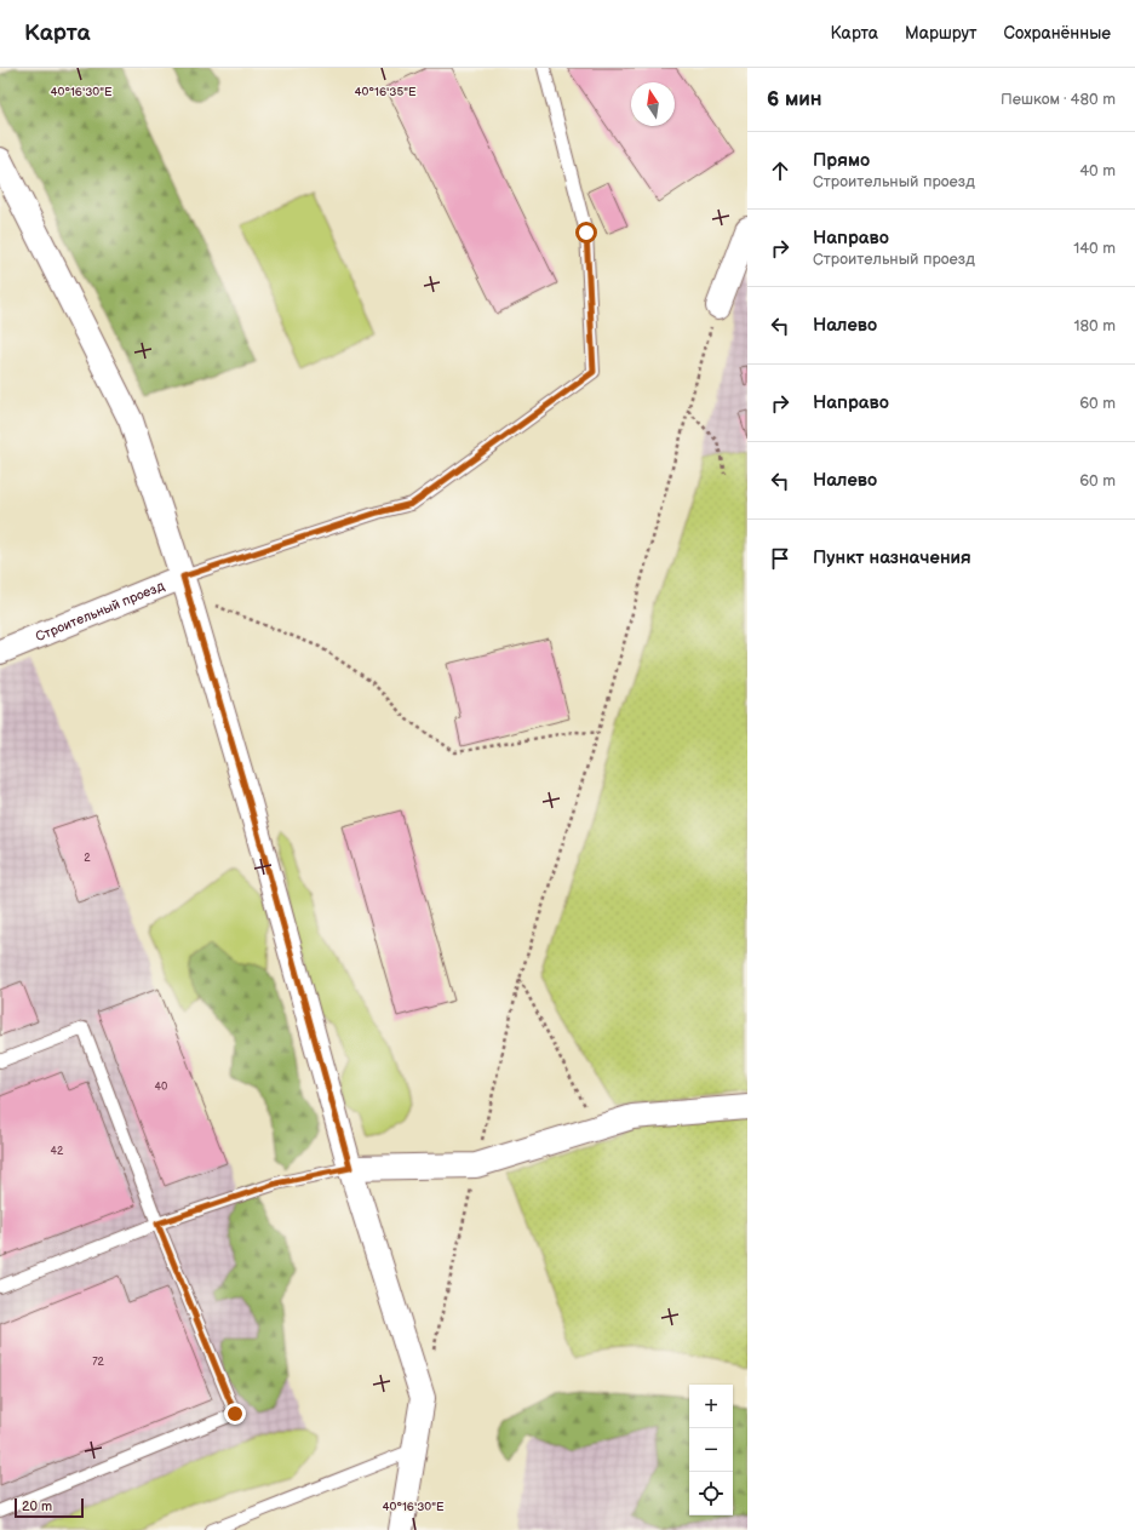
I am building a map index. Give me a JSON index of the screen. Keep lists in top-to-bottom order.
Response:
{
  "streets": {
    "street": ["Строительный проезд"]
  },
  "house_numbers": [
    "2",
    "40",
    "42",
    "72"
  ],
  "scale_bar": "20 m",
  "north": "top",
  "page": {
    "header": "Карта",
    "nav": ["Карта", "Маршрут", "Сохранённые"],
    "heading": ["6 мин", "Пешком · 480 m"],
    "list": [
      ["Прямо", "Строительный проезд", "40 m"],
      ["Направо", "Строительный проезд", "140 m"],
      ["Налево", "180 m"],
      ["Направо", "60 m"],
      ["Налево", "60 m"],
      "Пункт назначения"
    ],
    "map_buttons": ["+", "−"],
    "scale": "20 m"
  },
  "coordinates": ["40°16'30\"E", "40°16'35\"E"]
}
